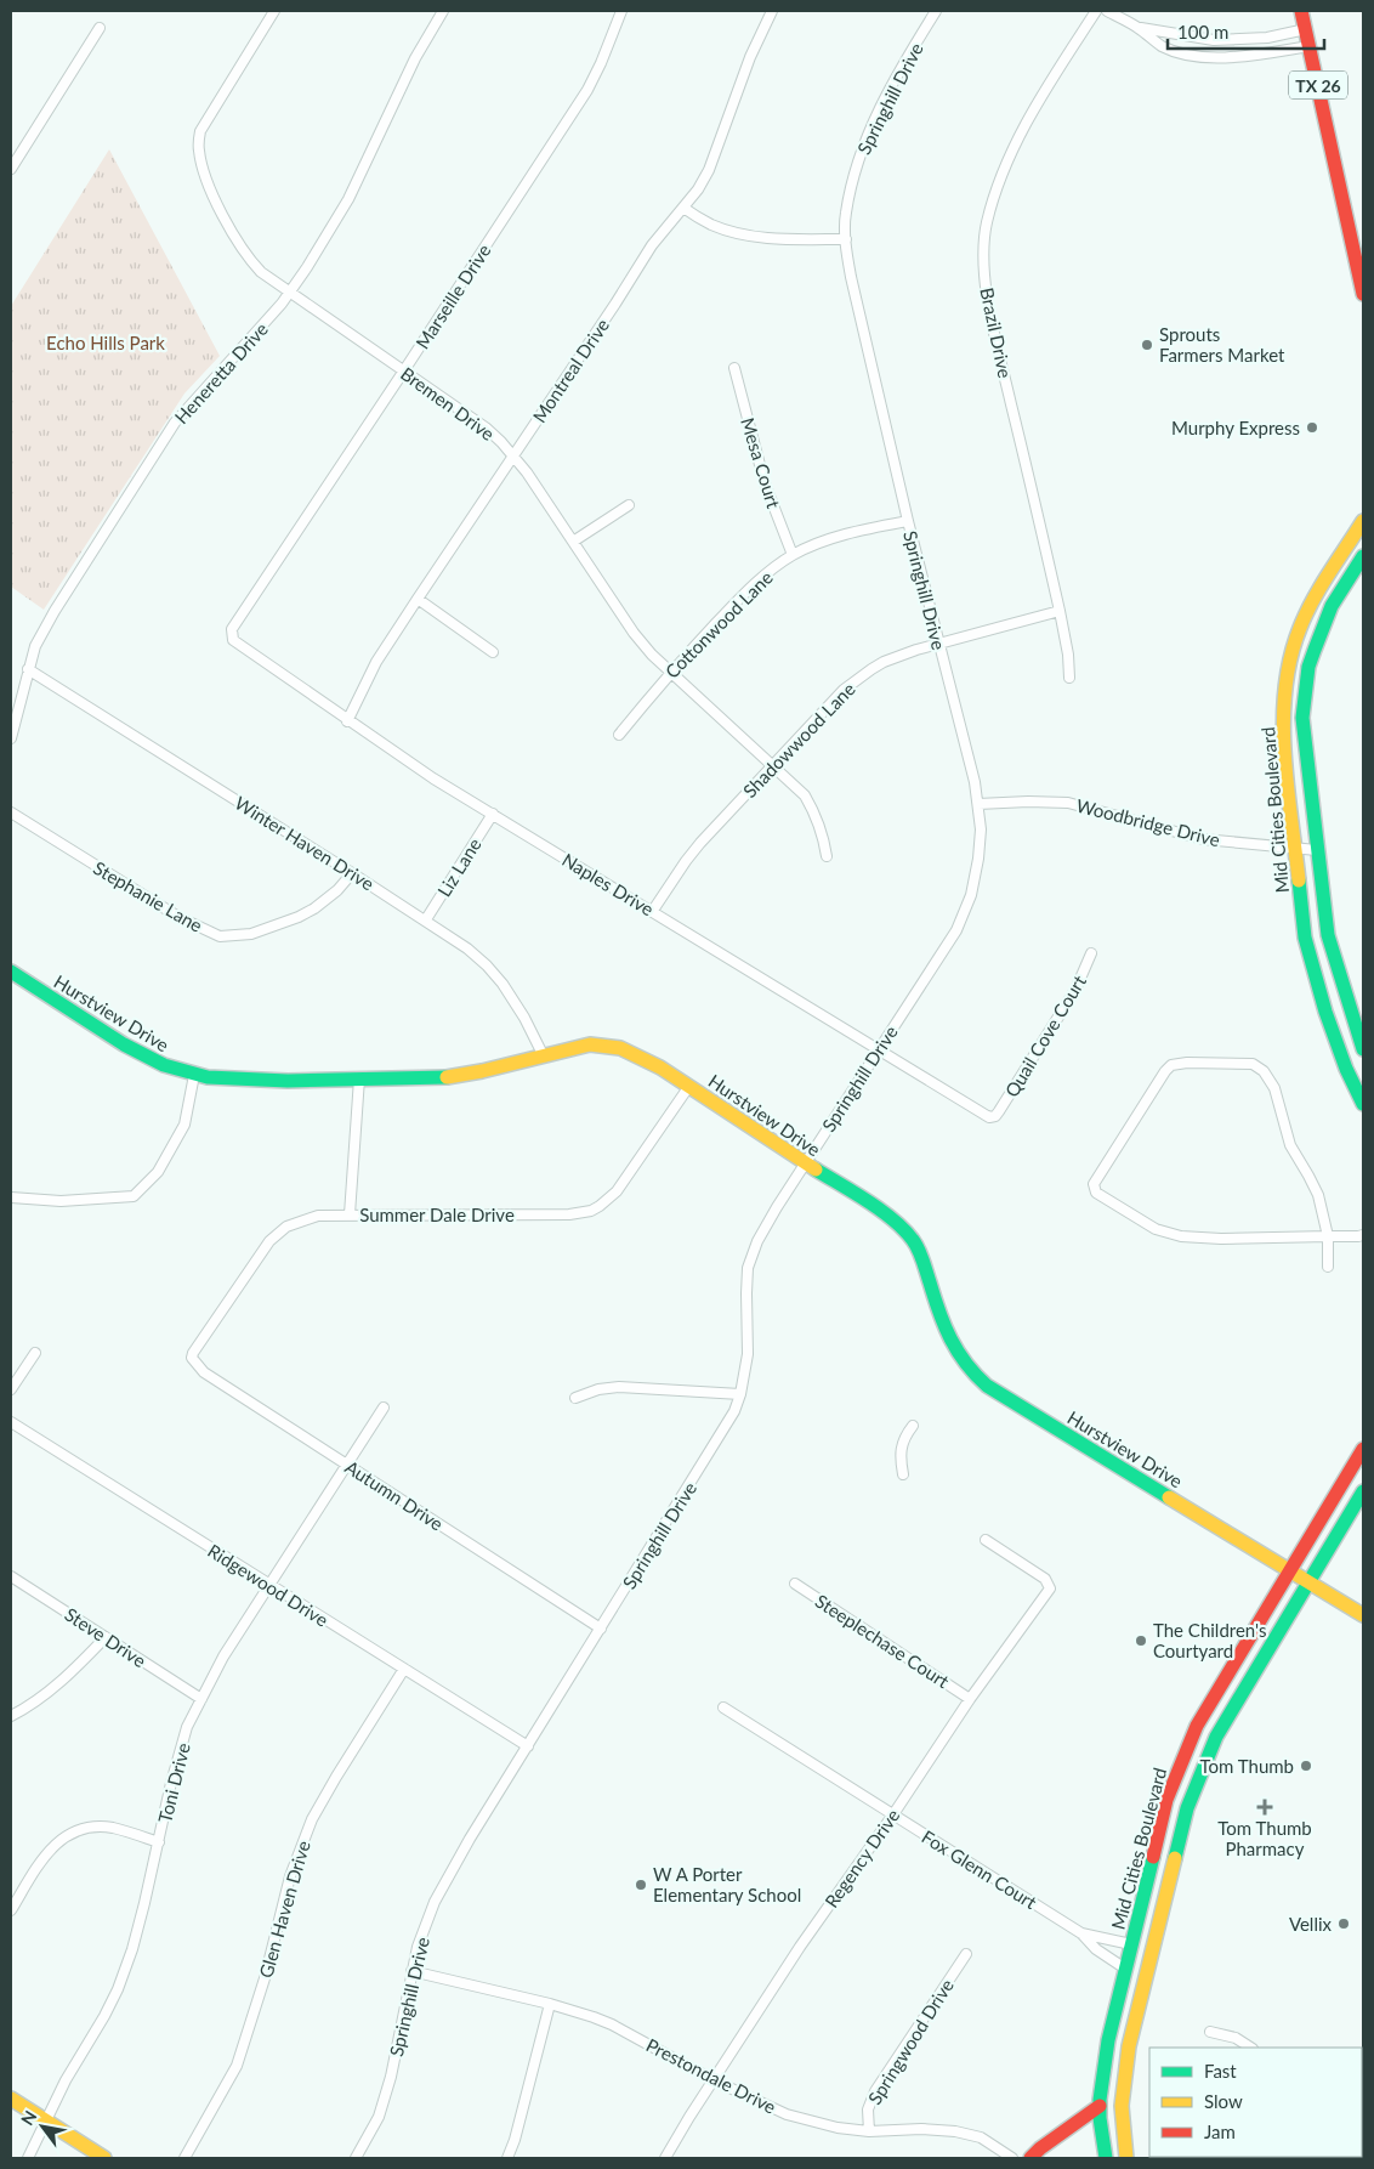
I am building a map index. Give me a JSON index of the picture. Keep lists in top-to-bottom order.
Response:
{
  "streets": {
    "main road": ["TX 26", "Mid Cities Boulevard", "Hurstview Drive"],
    "street": [
      "Springhill Drive",
      "Marseille Drive",
      "Brazil Drive",
      "Montreal Drive",
      "Heneretta Drive",
      "Bremen Drive",
      "Mesa Court",
      "Cottonwood Lane",
      "Shadowwood Lane",
      "Woodbridge Drive",
      "Winter Haven Drive",
      "Liz Lane",
      "Naples Drive",
      "Stephanie Lane",
      "Quail Cove Court",
      "Summer Dale Drive",
      "Autumn Drive",
      "Ridgewood Drive",
      "Steve Drive",
      "Steeplechase Court",
      "Toni Drive",
      "Regency Drive",
      "Fox Glenn Court",
      "Glen Haven Drive",
      "Springwood Drive",
      "Prestondale Drive"
    ]
  },
  "crossings": [
    ["Springhill Drive", "Cottonwood Lane"],
    ["Springhill Drive", "Shadowwood Lane"],
    ["Springhill Drive", "Woodbridge Drive"],
    ["Springhill Drive", "Naples Drive"],
    ["Springhill Drive", "Hurstview Drive"],
    ["Springhill Drive", "Autumn Drive"],
    ["Springhill Drive", "Ridgewood Drive"],
    ["Springhill Drive", "Prestondale Drive"],
    ["Marseille Drive", "Bremen Drive"],
    ["Marseille Drive", "Naples Drive"],
    ["Brazil Drive", "Shadowwood Lane"],
    ["Montreal Drive", "Bremen Drive"],
    ["Montreal Drive", "Naples Drive"],
    ["Heneretta Drive", "Bremen Drive"],
    ["Heneretta Drive", "Winter Haven Drive"],
    ["Bremen Drive", "Cottonwood Lane"],
    ["Bremen Drive", "Shadowwood Lane"],
    ["Mesa Court", "Cottonwood Lane"],
    ["Shadowwood Lane", "Naples Drive"],
    ["Mid Cities Boulevard", "Woodbridge Drive"],
    ["Mid Cities Boulevard", "Hurstview Drive"],
    ["Mid Cities Boulevard", "Fox Glenn Court"],
    ["Winter Haven Drive", "Liz Lane"],
    ["Winter Haven Drive", "Stephanie Lane"],
    ["Winter Haven Drive", "Hurstview Drive"],
    ["Liz Lane", "Naples Drive"],
    ["Naples Drive", "Quail Cove Court"],
    ["Hurstview Drive", "Summer Dale Drive"],
    ["Summer Dale Drive", "Autumn Drive"],
    ["Autumn Drive", "Toni Drive"],
    ["Ridgewood Drive", "Toni Drive"],
    ["Ridgewood Drive", "Glen Haven Drive"],
    ["Steve Drive", "Toni Drive"],
    ["Steeplechase Court", "Regency Drive"],
    ["Regency Drive", "Fox Glenn Court"],
    ["Regency Drive", "Prestondale Drive"],
    ["Springwood Drive", "Prestondale Drive"]
  ],
  "parks": ["Echo Hills Park"],
  "places": {
    "other": [
      "Sprouts Farmers Market",
      "Murphy Express",
      "The Children's Courtyard",
      "Tom Thumb",
      "W A Porter Elementary School",
      "Vellix"
    ],
    "health": ["Tom Thumb Pharmacy"]
  },
  "legend": ["Fast", "Slow", "Jam"],
  "scale_bar": "100 m",
  "north": "top left"
}
